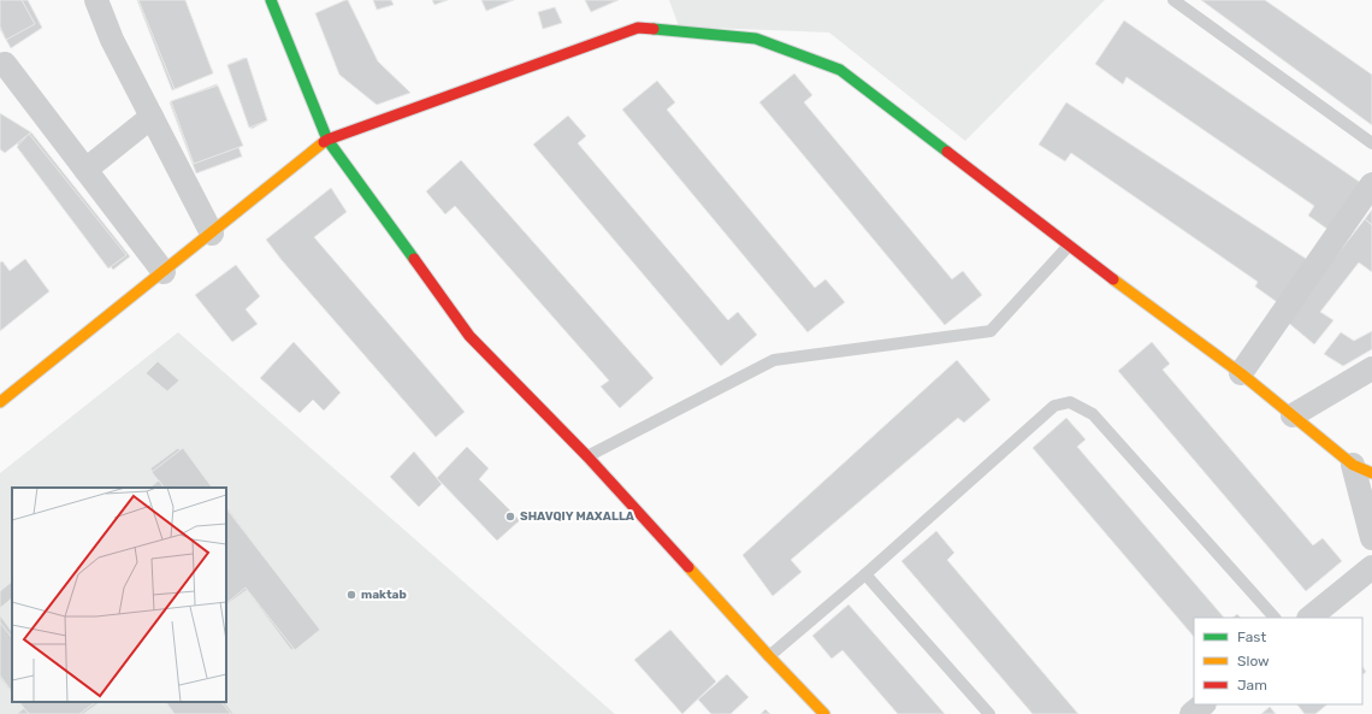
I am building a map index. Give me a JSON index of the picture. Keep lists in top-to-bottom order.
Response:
{
  "places": ["SHAVQIY MAXALLA", "maktab"],
  "legend": ["Fast", "Slow", "Jam"]
}
